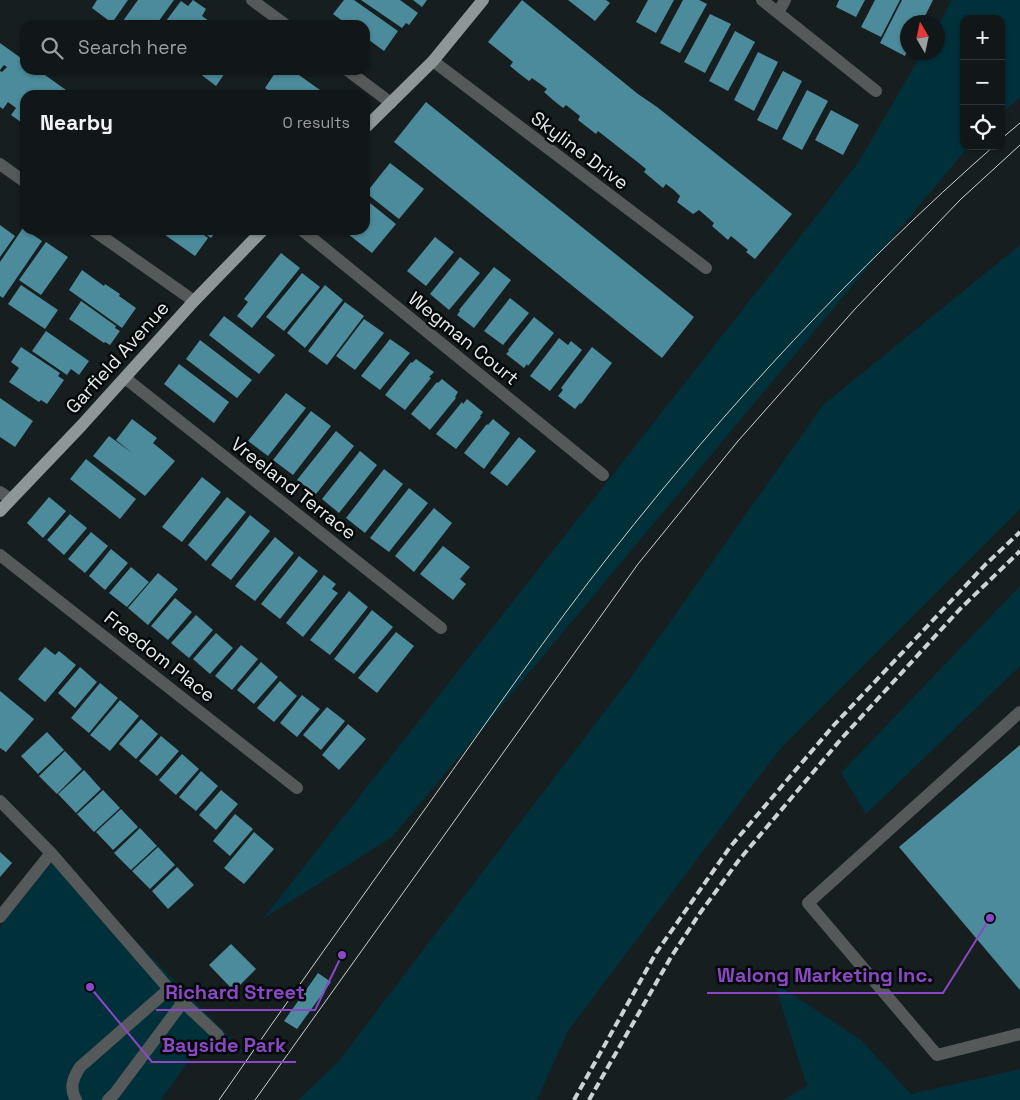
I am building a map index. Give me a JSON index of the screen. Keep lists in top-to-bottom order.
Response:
{
  "streets": {
    "main road": ["Garfield Avenue"],
    "street": [
      "Skyline Drive",
      "Wegman Court",
      "Vreeland Terrace",
      "Freedom Place"
    ]
  },
  "crossings": [
    ["Garfield Avenue", "Vreeland Terrace"]
  ],
  "places": ["Walong Marketing Inc.", "Richard Street", "Bayside Park"],
  "north": "top",
  "page": {
    "map_buttons": ["+", "−"],
    "search": "Search here",
    "heading": ["Nearby", "0 results"]
  }
}
